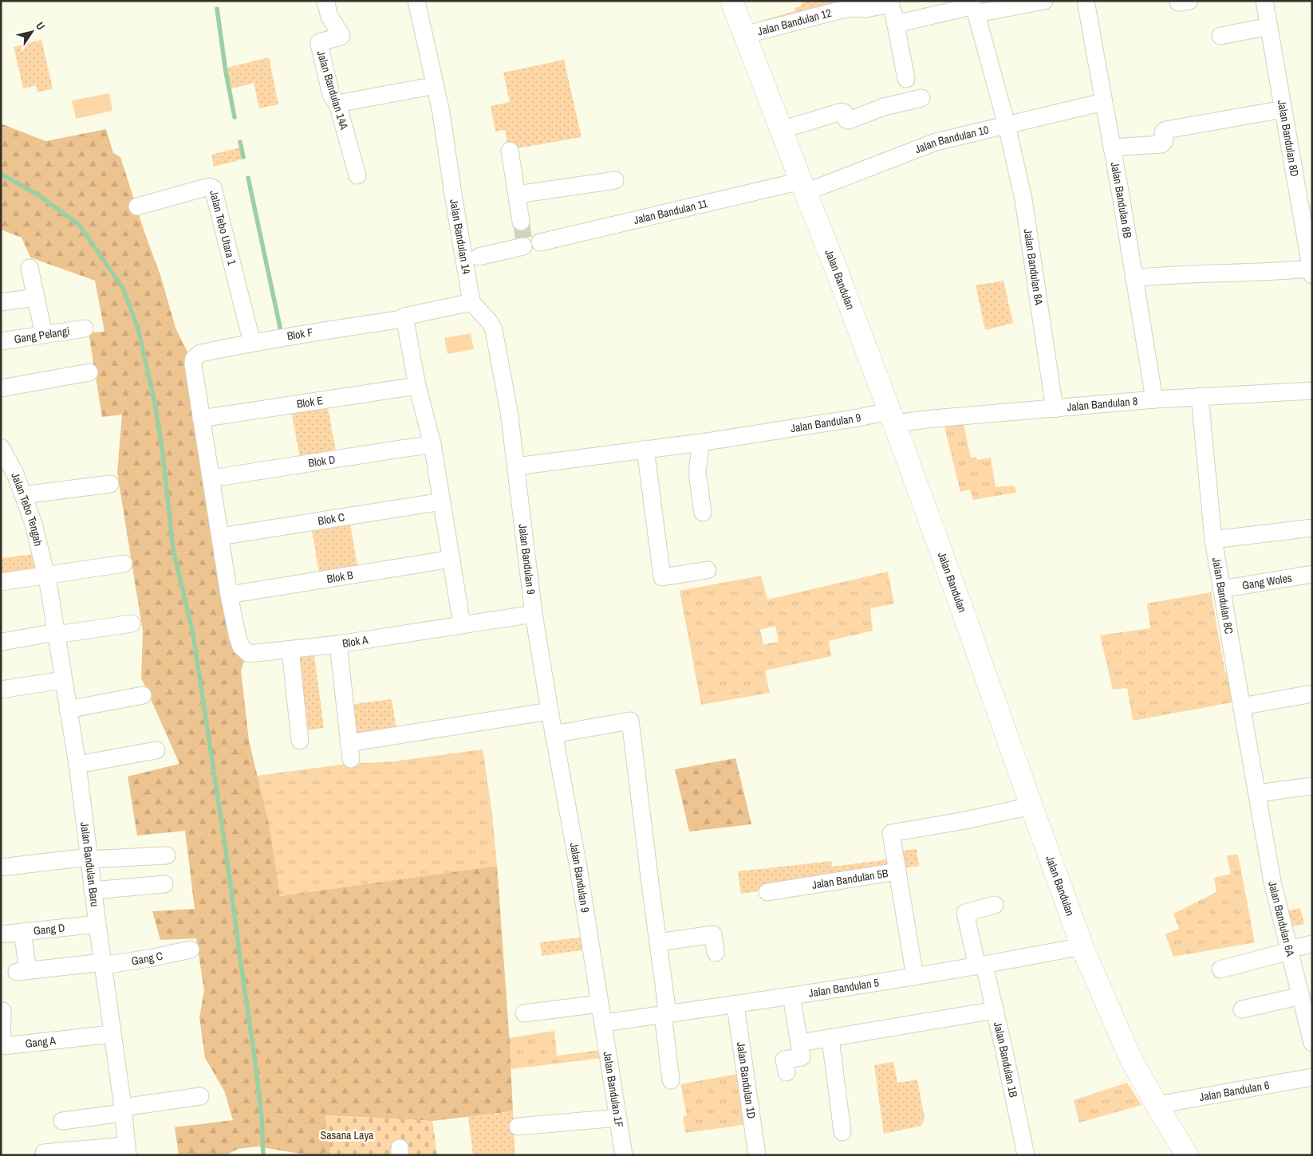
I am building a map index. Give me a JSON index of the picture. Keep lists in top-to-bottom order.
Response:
{
  "streets": {
    "main road": ["Jalan Bandulan"],
    "street": [
      "Jalan Bandulan 12",
      "Jalan Bandulan 14A",
      "Jalan Bandulan 8D",
      "Jalan Bandulan 10",
      "Jalan Bandulan 8B",
      "Jalan Bandulan 11",
      "Jalan Tebo Utara 1",
      "Jalan Bandulan 14",
      "Jalan Bandulan 8A",
      "Blok F",
      "Gang Pelangi",
      "Blok E",
      "Jalan Bandulan 8",
      "Jalan Bandulan 9",
      "Blok D",
      "Jalan Tebo Tengah",
      "Blok C",
      "Blok B",
      "Gang Woles",
      "Jalan Bandulan 8C",
      "Blok A",
      "Jalan Bandulan Baru",
      "Jalan Bandulan 5B",
      "Jalan Bandulan 6A",
      "Gang D",
      "Gang C",
      "Jalan Bandulan 5",
      "Gang A",
      "Jalan Bandulan 1B",
      "Jalan Bandulan 1D",
      "Jalan Bandulan 1F",
      "Jalan Bandulan 6"
    ]
  },
  "crossings": [
    ["Jalan Bandulan 12", "Jalan Bandulan"],
    ["Jalan Bandulan 10", "Jalan Bandulan 8B"],
    ["Jalan Bandulan 10", "Jalan Bandulan 11"],
    ["Jalan Bandulan 10", "Jalan Bandulan 8A"],
    ["Jalan Bandulan 10", "Jalan Bandulan"],
    ["Jalan Bandulan 8B", "Jalan Bandulan 8"],
    ["Jalan Bandulan 11", "Jalan Bandulan"],
    ["Jalan Tebo Utara 1", "Blok F"],
    ["Jalan Bandulan 14", "Blok F"],
    ["Jalan Bandulan 8A", "Jalan Bandulan 8"],
    ["Jalan Bandulan", "Jalan Bandulan 8"],
    ["Jalan Bandulan", "Jalan Bandulan 9"],
    ["Jalan Bandulan", "Jalan Bandulan 5"],
    ["Jalan Bandulan", "Jalan Bandulan 6"],
    ["Blok F", "Blok E"],
    ["Jalan Bandulan 8", "Jalan Bandulan 9"],
    ["Jalan Bandulan 8", "Jalan Bandulan 8C"],
    ["Jalan Bandulan 9", "Blok A"],
    ["Jalan Bandulan 9", "Jalan Bandulan 5"],
    ["Jalan Bandulan 9", "Jalan Bandulan 1F"],
    ["Jalan Tebo Tengah", "Jalan Bandulan Baru"],
    ["Blok B", "Blok A"],
    ["Gang Woles", "Jalan Bandulan 8C"],
    ["Jalan Bandulan 8C", "Jalan Bandulan 6A"],
    ["Jalan Bandulan Baru", "Gang D"],
    ["Jalan Bandulan Baru", "Gang C"],
    ["Jalan Bandulan Baru", "Gang A"],
    ["Jalan Bandulan 5B", "Jalan Bandulan 5"],
    ["Gang D", "Gang C"],
    ["Jalan Bandulan 5", "Jalan Bandulan 1B"],
    ["Jalan Bandulan 5", "Jalan Bandulan 1D"],
    ["Jalan Bandulan 5", "Jalan Bandulan 1F"]
  ],
  "parks": ["Sasana Laya"],
  "north": "top right"
}
